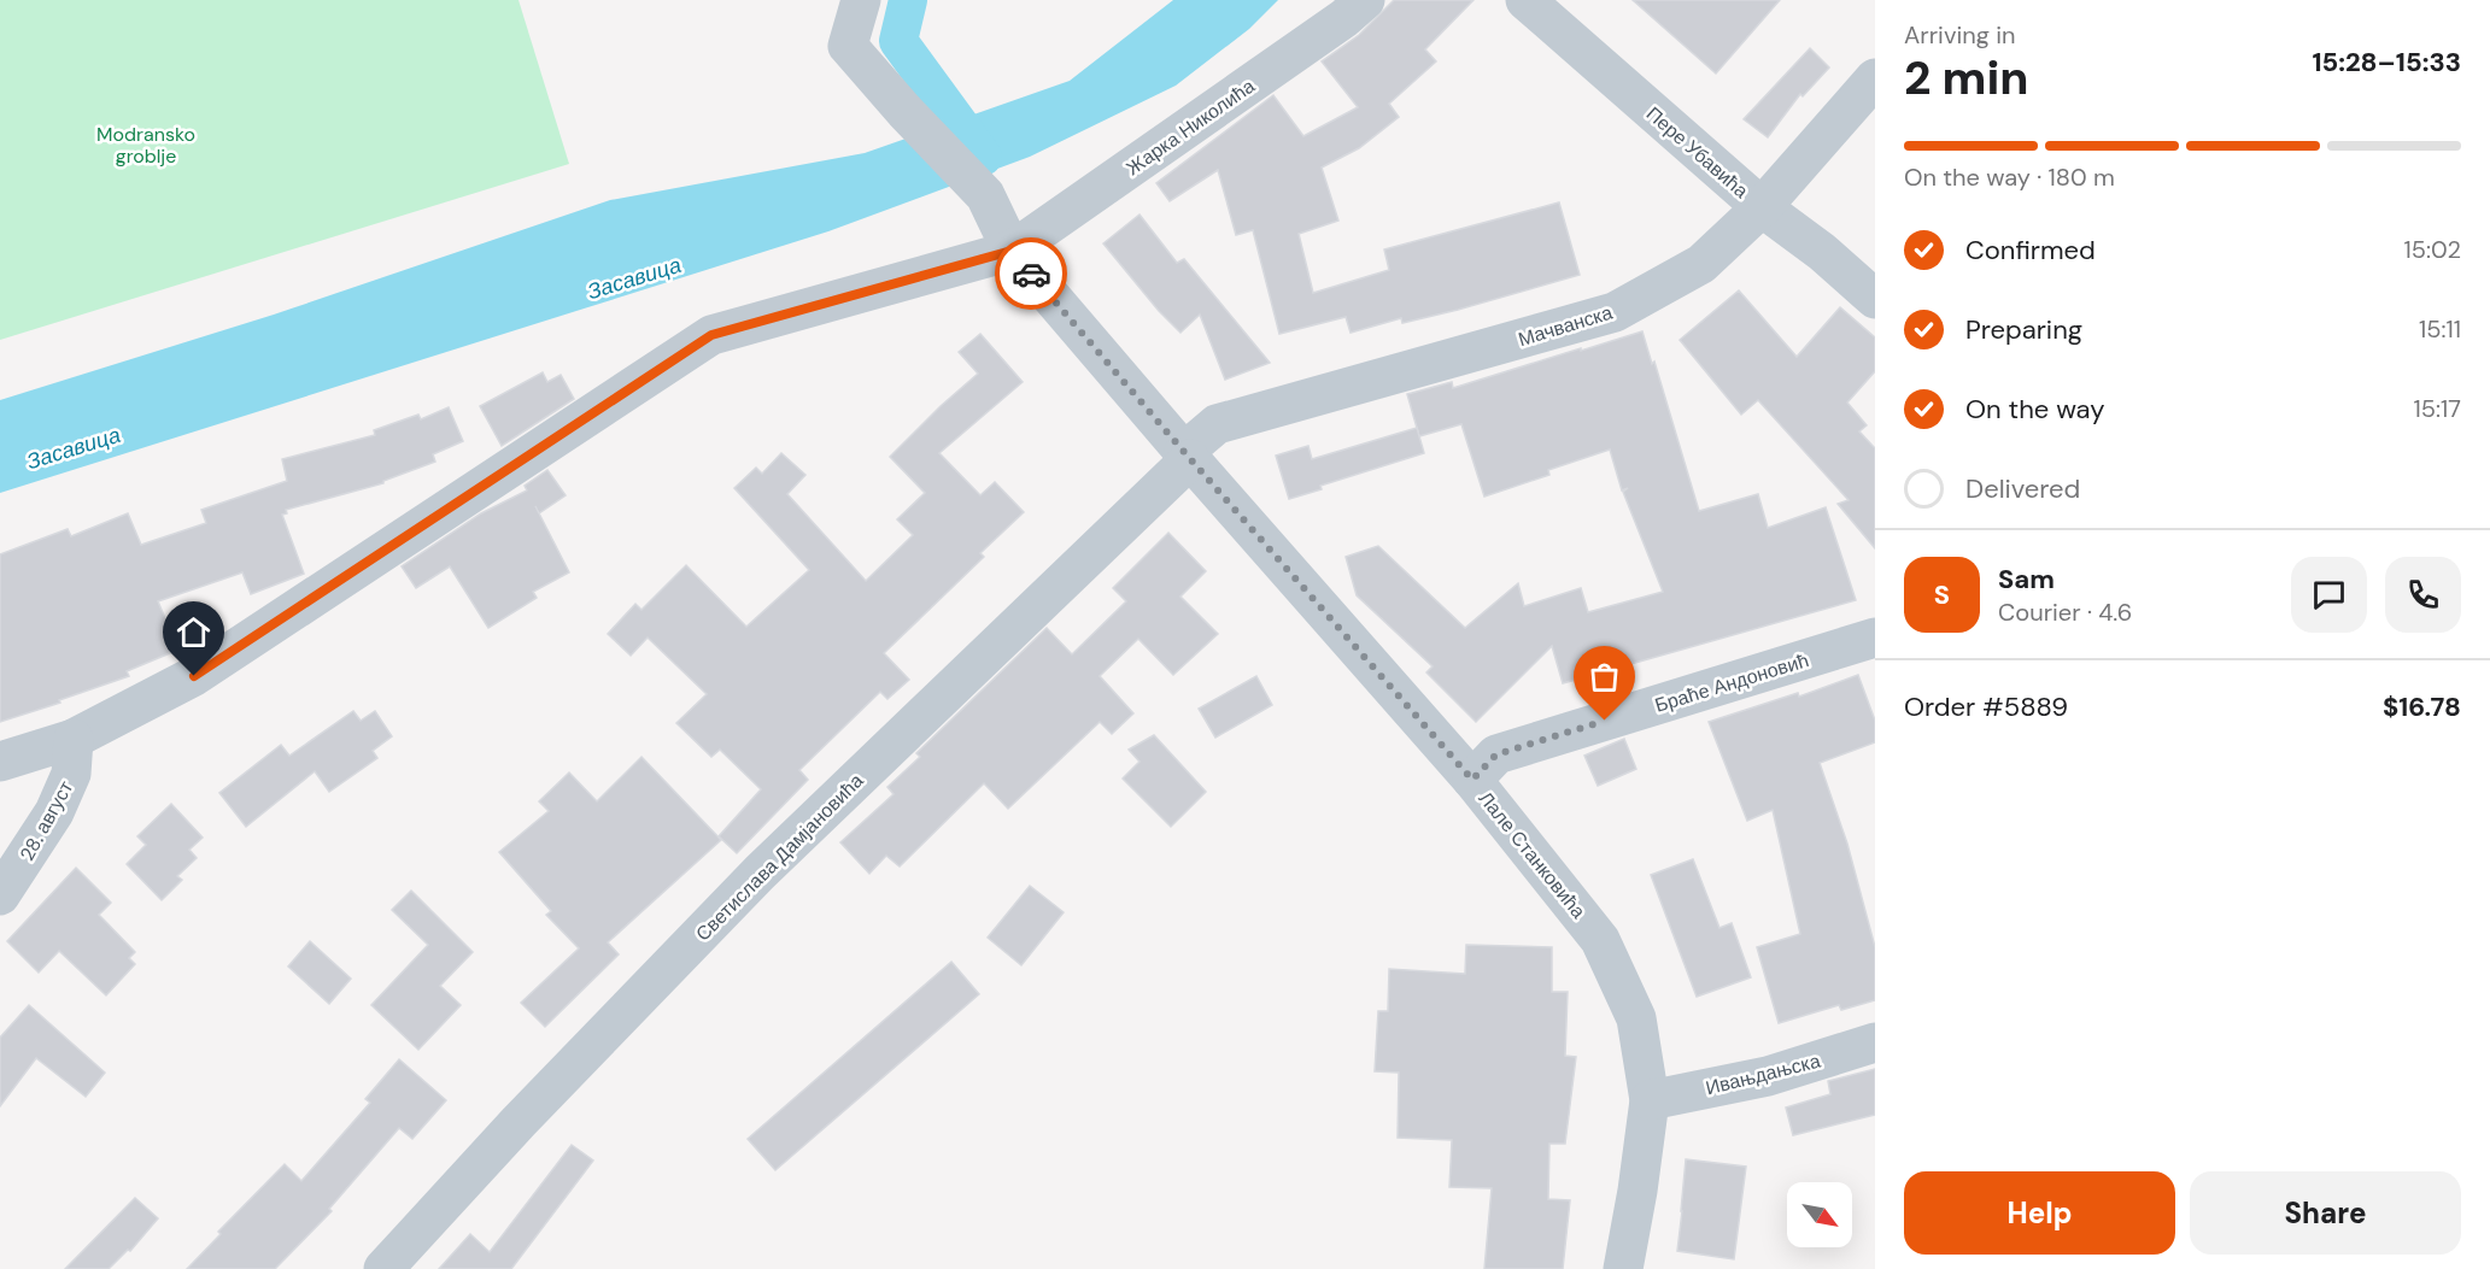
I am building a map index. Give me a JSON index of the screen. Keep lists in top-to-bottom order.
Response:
{
  "streets": {
    "street": [
      "Жарка Николића",
      "Пере Убавића",
      "Мачванска",
      "Браће Андоновић",
      "28. август",
      "Лале Станковића",
      "Светислава Дамјановића",
      "Ивањдањска"
    ]
  },
  "crossings": [
    ["Жарка Николића", "28. август"],
    ["Жарка Николића", "Лале Станковића"],
    ["Пере Убавића", "Мачванска"],
    ["Мачванска", "Лале Станковића"],
    ["Мачванска", "Светислава Дамјановића"],
    ["Браће Андоновић", "Лале Станковића"],
    ["Лале Станковића", "Светислава Дамјановића"],
    ["Лале Станковића", "Ивањдањска"]
  ],
  "water": ["Засавица"],
  "parks": ["Modransko groblje"],
  "north": "bottom right",
  "page": {
    "heading": ["2 min", "Arriving in", "15:28–15:33"],
    "panel": [
      "Sam",
      "Courier · 4.6",
      "Order #5889",
      "$16.78"
    ],
    "bar": "On the way · 180 m",
    "list": [
      ["Confirmed", "15:02"],
      ["Preparing", "15:11"],
      ["On the way", "15:17"],
      "Delivered"
    ],
    "round": "S",
    "buttons": ["Help", "Share"]
  }
}
